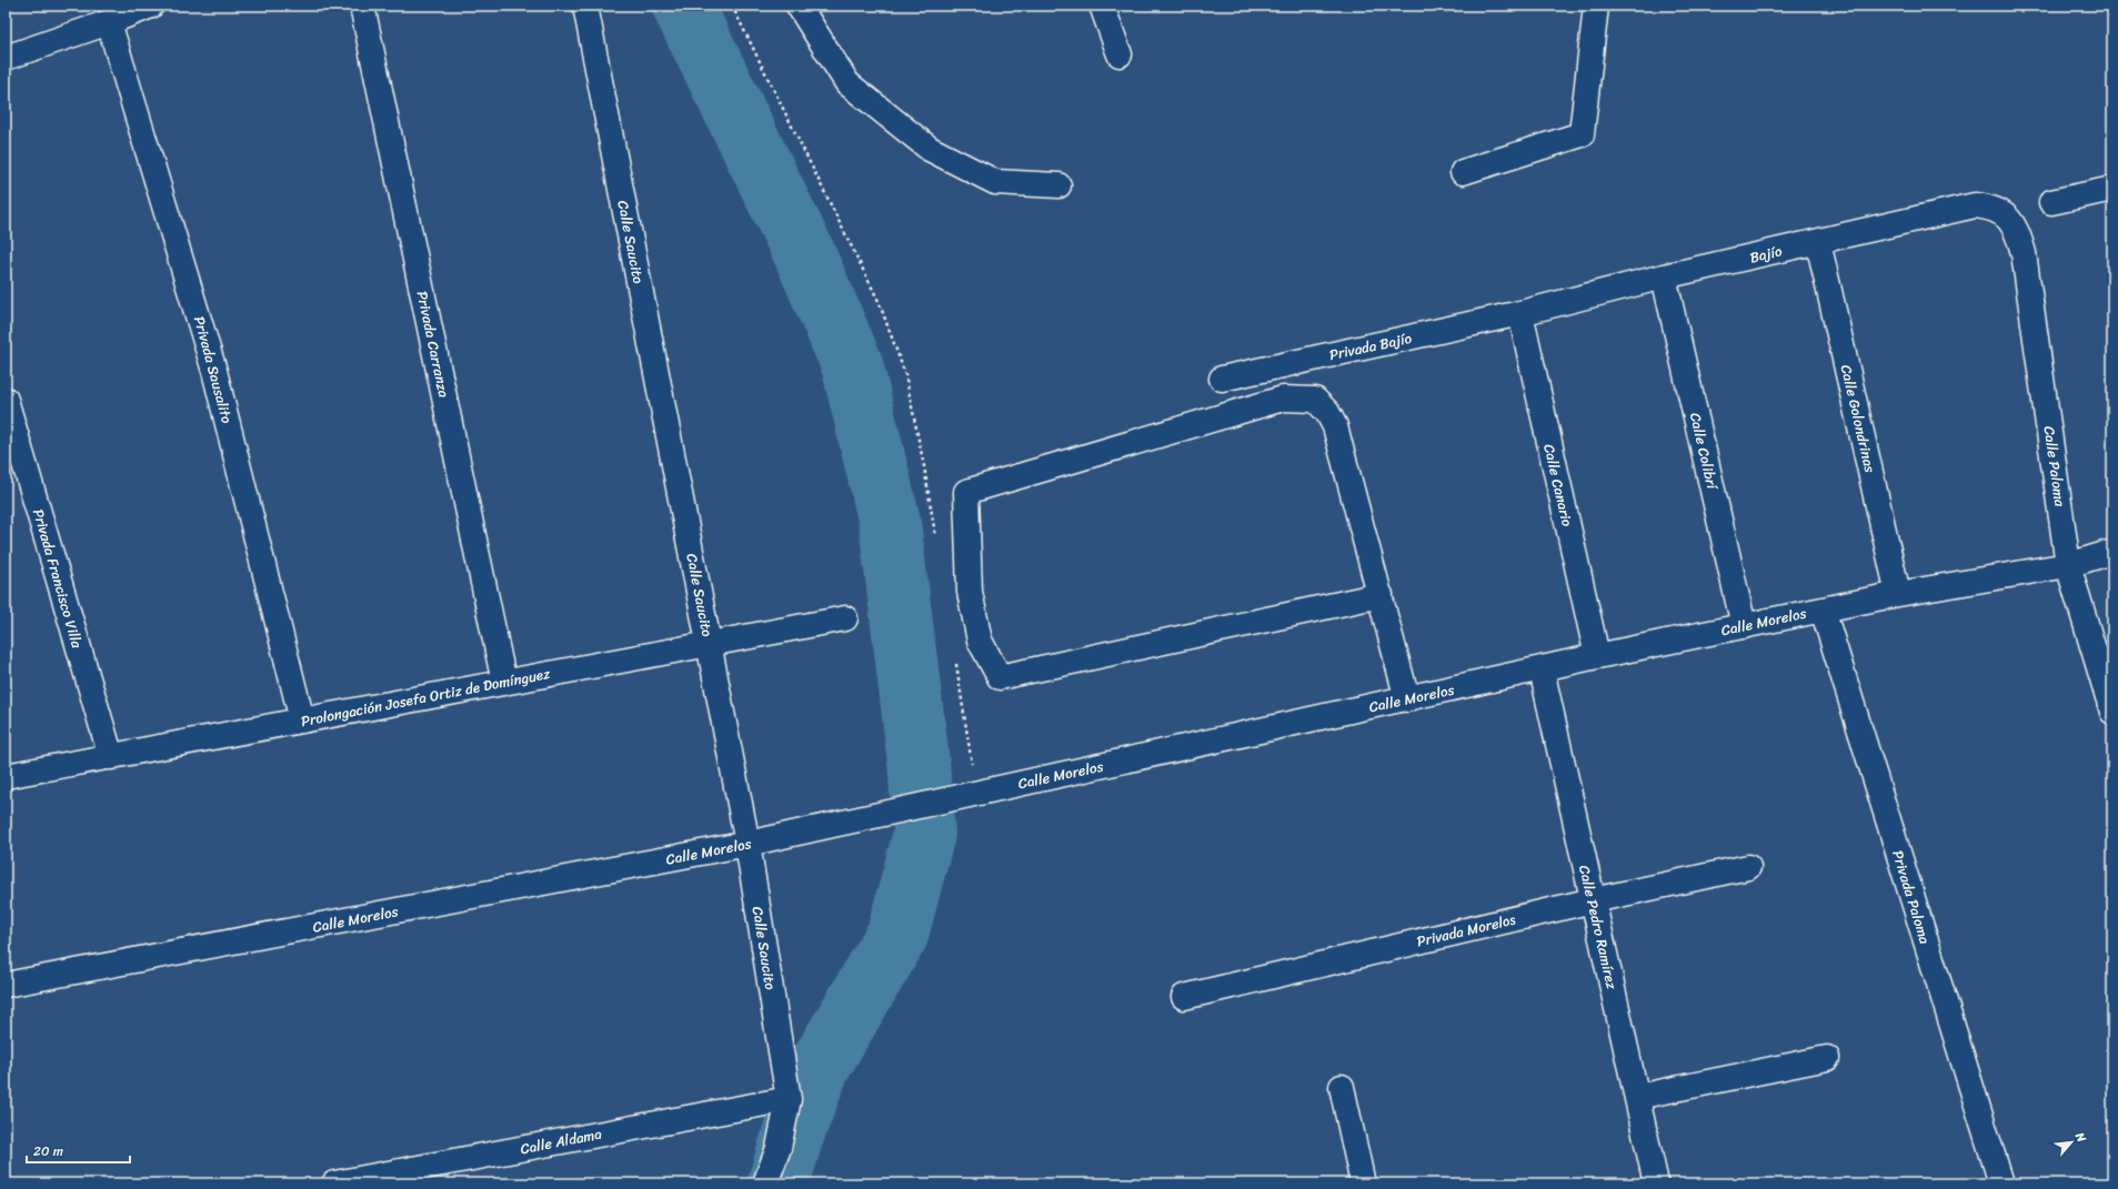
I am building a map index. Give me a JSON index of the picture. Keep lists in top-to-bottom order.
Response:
{
  "streets": {
    "street": [
      "Calle Saucito",
      "Bajío",
      "Privada Carranza",
      "Privada Bajío",
      "Privada Sausalito",
      "Calle Golondrinas",
      "Calle Colibrí",
      "Calle Paloma",
      "Calle Canario",
      "Privada Francisco Villa",
      "Calle Morelos",
      "Prolongación Josefa Ortiz de Domínguez",
      "Privada Paloma",
      "Calle Pedro Ramírez",
      "Privada Morelos",
      "Calle Aldama"
    ]
  },
  "crossings": [
    ["Calle Saucito", "Calle Morelos"],
    ["Calle Saucito", "Prolongación Josefa Ortiz de Domínguez"],
    ["Calle Saucito", "Calle Aldama"],
    ["Bajío", "Privada Bajío"],
    ["Bajío", "Calle Golondrinas"],
    ["Bajío", "Calle Colibrí"],
    ["Bajío", "Calle Paloma"],
    ["Bajío", "Calle Canario"],
    ["Privada Carranza", "Prolongación Josefa Ortiz de Domínguez"],
    ["Privada Bajío", "Calle Canario"],
    ["Privada Sausalito", "Prolongación Josefa Ortiz de Domínguez"],
    ["Calle Golondrinas", "Calle Morelos"],
    ["Calle Colibrí", "Calle Morelos"],
    ["Calle Paloma", "Calle Morelos"],
    ["Calle Canario", "Calle Morelos"],
    ["Privada Francisco Villa", "Prolongación Josefa Ortiz de Domínguez"],
    ["Calle Morelos", "Privada Paloma"],
    ["Calle Morelos", "Calle Pedro Ramírez"],
    ["Calle Pedro Ramírez", "Privada Morelos"]
  ],
  "scale_bar": "20 m",
  "north": "top right"
}
